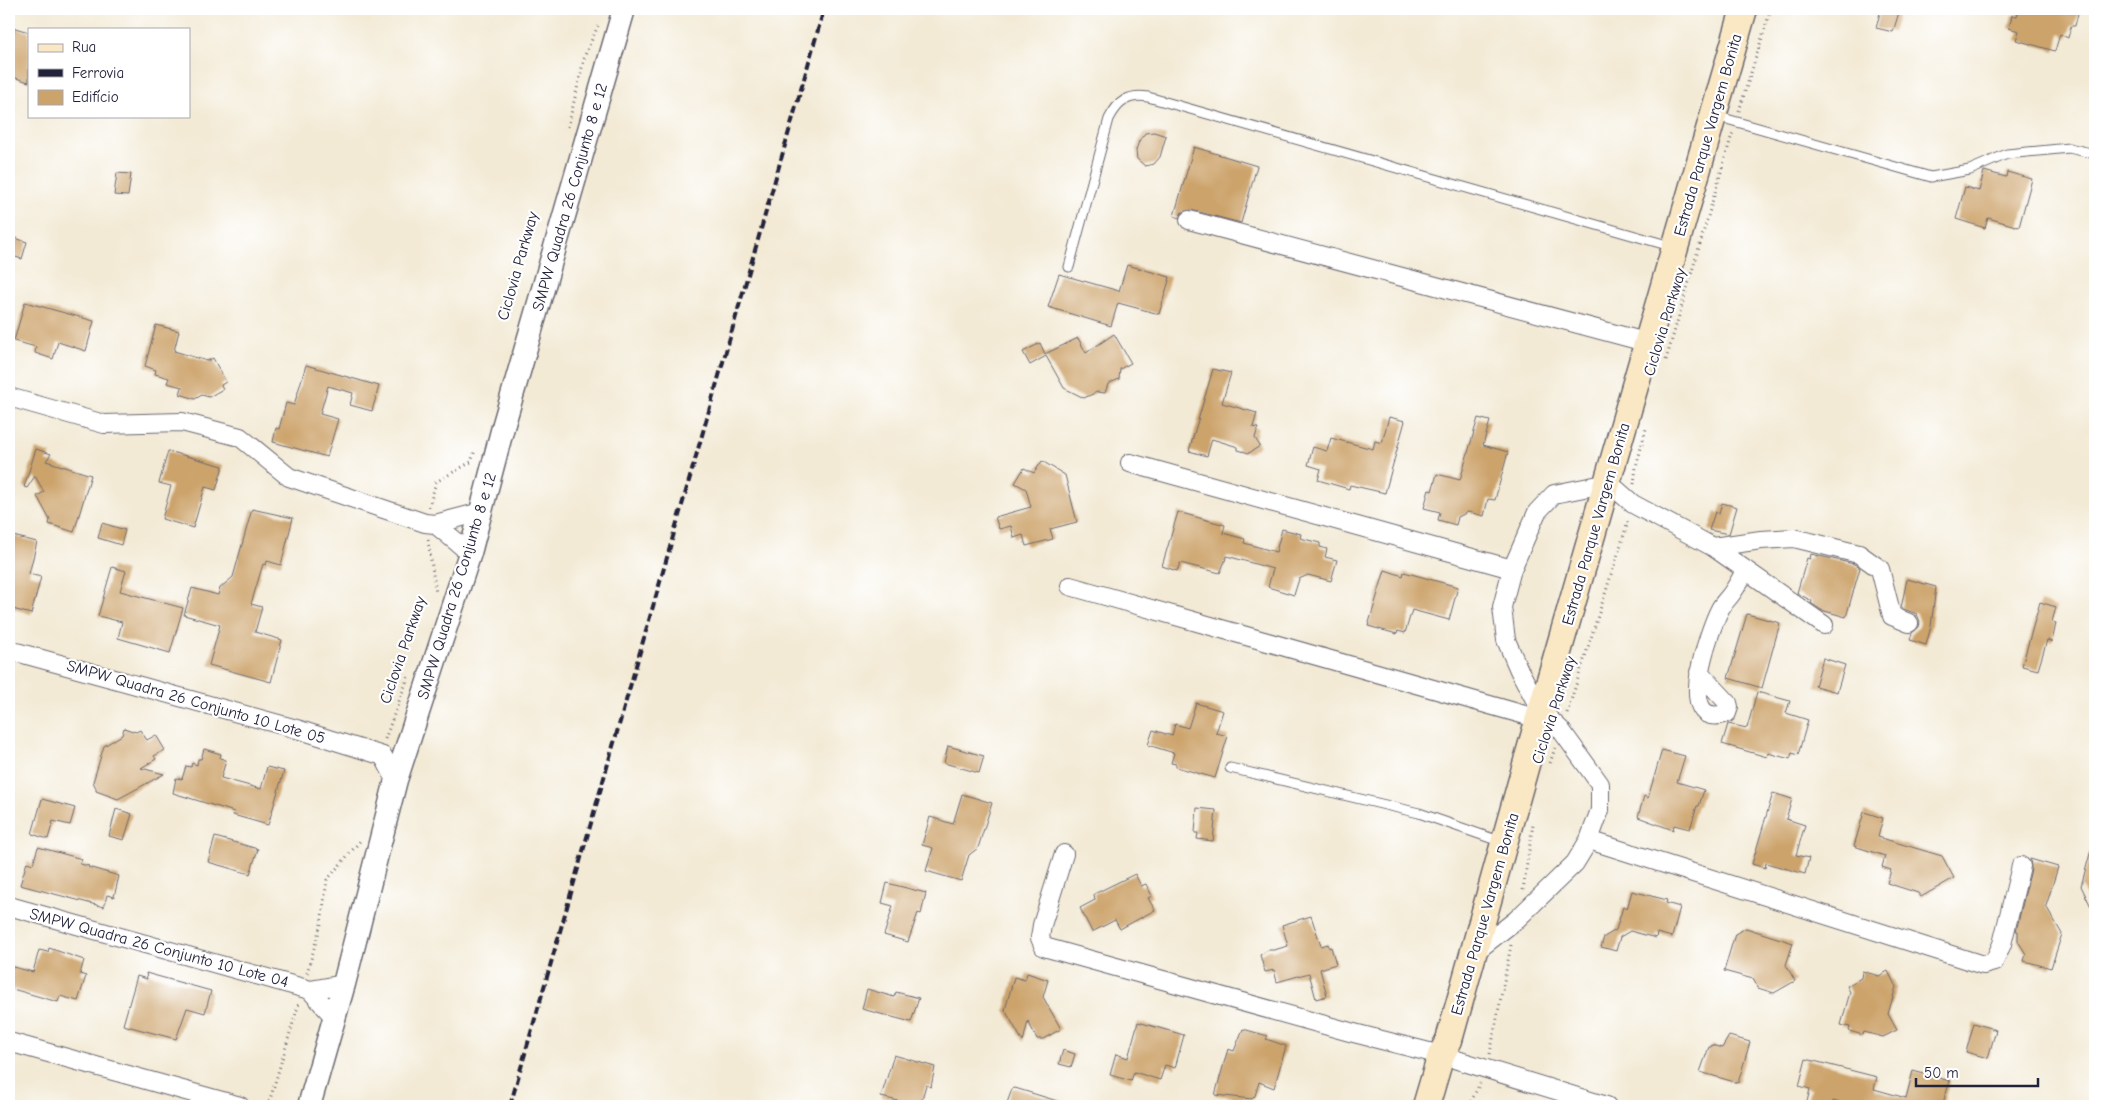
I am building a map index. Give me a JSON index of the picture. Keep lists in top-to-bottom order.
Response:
{
  "streets": {
    "main road": ["Estrada Parque Vargem Bonita"],
    "street": ["SMPW Quadra 26 Conjunto 8 e 12", "SMPW Quadra 26 Conjunto 10 Lote 05", "SMPW Quadra 26 Conjunto 10 Lote 04"],
    "path": ["Ciclovia Parkway"]
  },
  "crossings": [
    ["Estrada Parque Vargem Bonita", "Ciclovia Parkway"],
    ["SMPW Quadra 26 Conjunto 8 e 12", "SMPW Quadra 26 Conjunto 10 Lote 04"],
    ["Ciclovia Parkway", "SMPW Quadra 26 Conjunto 10 Lote 05"]
  ],
  "legend": ["Rua", "Ferrovia", "Edifício"],
  "scale_bar": "50 m"
}
